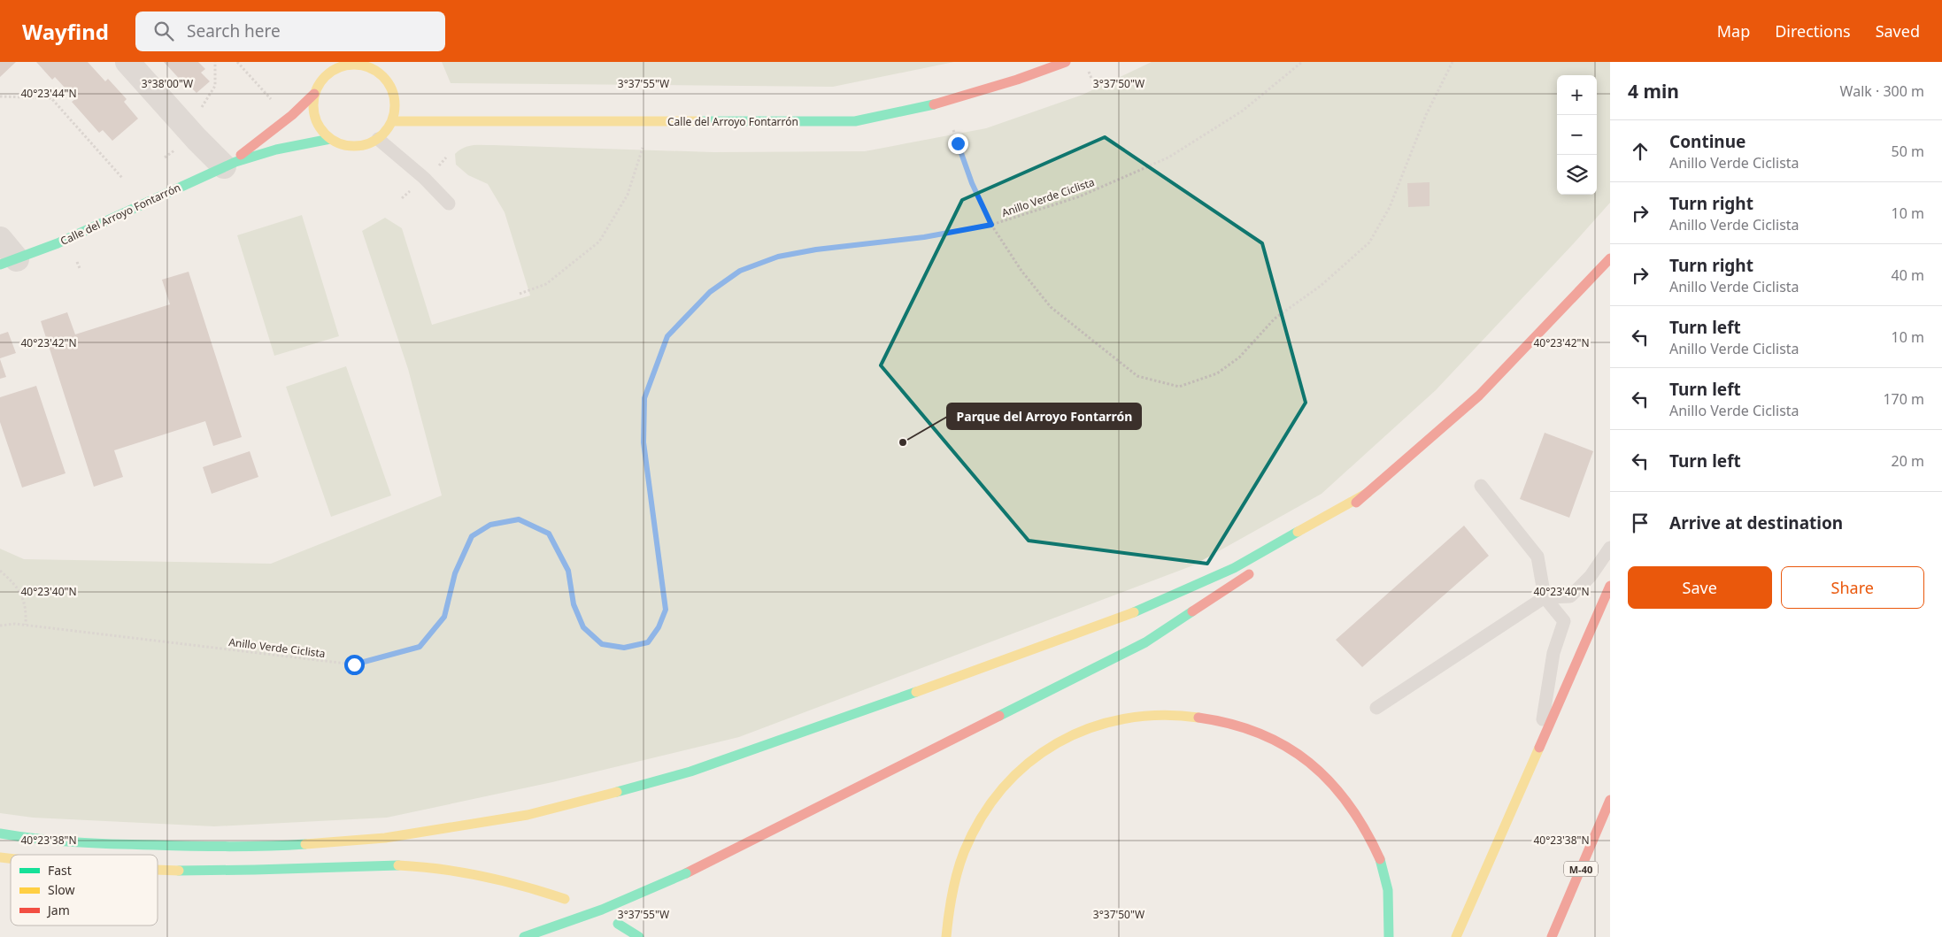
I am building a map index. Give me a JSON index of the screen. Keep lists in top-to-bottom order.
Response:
{
  "streets": {
    "main road": ["Calle del Arroyo Fontarrón", "M-40"],
    "path": ["Anillo Verde Ciclista"]
  },
  "places": ["Parque del Arroyo Fontarrón"],
  "legend": ["Fast", "Slow", "Jam"],
  "page": {
    "header": "Wayfind",
    "search": "Search here",
    "nav": ["Map", "Directions", "Saved"],
    "heading": ["4 min", "Walk · 300 m"],
    "map_buttons": ["+", "−"],
    "list": [
      ["Continue", "Anillo Verde Ciclista", "50 m"],
      ["Turn right", "Anillo Verde Ciclista", "10 m"],
      ["Turn right", "Anillo Verde Ciclista", "40 m"],
      ["Turn left", "Anillo Verde Ciclista", "10 m"],
      ["Turn left", "Anillo Verde Ciclista", "170 m"],
      ["Turn left", "20 m"],
      "Arrive at destination"
    ],
    "buttons": ["Save", "Share"]
  },
  "coordinates": [
    "3°38'00\"W",
    "3°37'55\"W",
    "3°37'50\"W",
    "40°23'44\"N",
    "40°23'42\"N",
    "40°23'40\"N",
    "40°23'38\"N"
  ]
}
